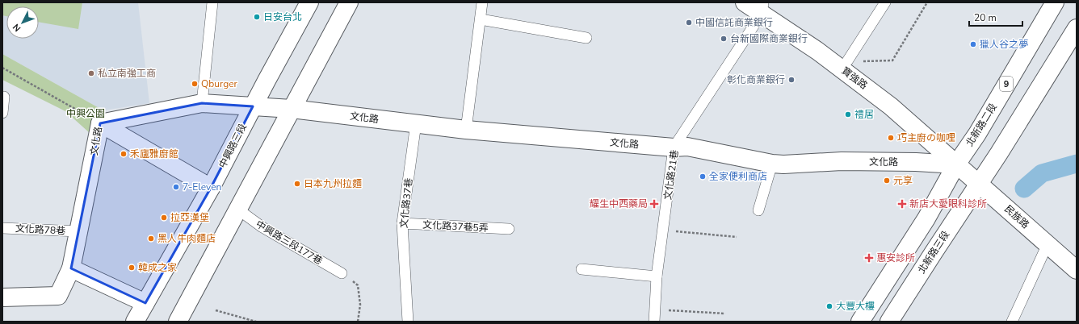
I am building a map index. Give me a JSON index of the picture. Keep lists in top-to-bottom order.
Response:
{
  "streets": {
    "street": [
      "寶強路",
      "9",
      "文化路",
      "北新路二段",
      "中興路三段",
      "民族路",
      "北新路三段"
    ],
    "lane": [
      "文化路21巷",
      "文化路37巷",
      "文化路37巷5弄",
      "文化路78巷",
      "中興路三段177巷"
    ]
  },
  "crossings": [
    ["寶強路", "9"],
    ["寶強路", "文化路"],
    ["寶強路", "北新路二段"],
    ["寶強路", "文化路21巷"],
    ["寶強路", "民族路"],
    ["9", "文化路"],
    ["9", "北新路二段"],
    ["9", "民族路"],
    ["文化路", "北新路二段"],
    ["文化路", "中興路三段"],
    ["文化路", "文化路21巷"],
    ["文化路", "文化路37巷"],
    ["文化路", "民族路"],
    ["文化路", "文化路78巷"],
    ["北新路二段", "民族路"],
    ["文化路37巷", "文化路37巷5弄"],
    ["民族路", "北新路三段"]
  ],
  "parks": ["中興公園"],
  "places": {
    "other": [
      "日安台北",
      "中國信託商業銀行",
      "台新國際商業銀行",
      "獵人谷之夢",
      "私立南強工商",
      "彰化商業銀行",
      "Qburger",
      "禮居",
      "巧主廚の咖哩",
      "禾廬雅廚館",
      "全家便利商店",
      "元享",
      "日本九州拉麵",
      "7-Eleven",
      "拉亞漢堡",
      "黑人牛肉麵店",
      "韓成之家",
      "大豐大樓"
    ],
    "health": ["耀生中西藥局", "新店大愛眼科診所", "惠安診所"]
  },
  "scale_bar": "20 m",
  "north": "bottom left"
}
